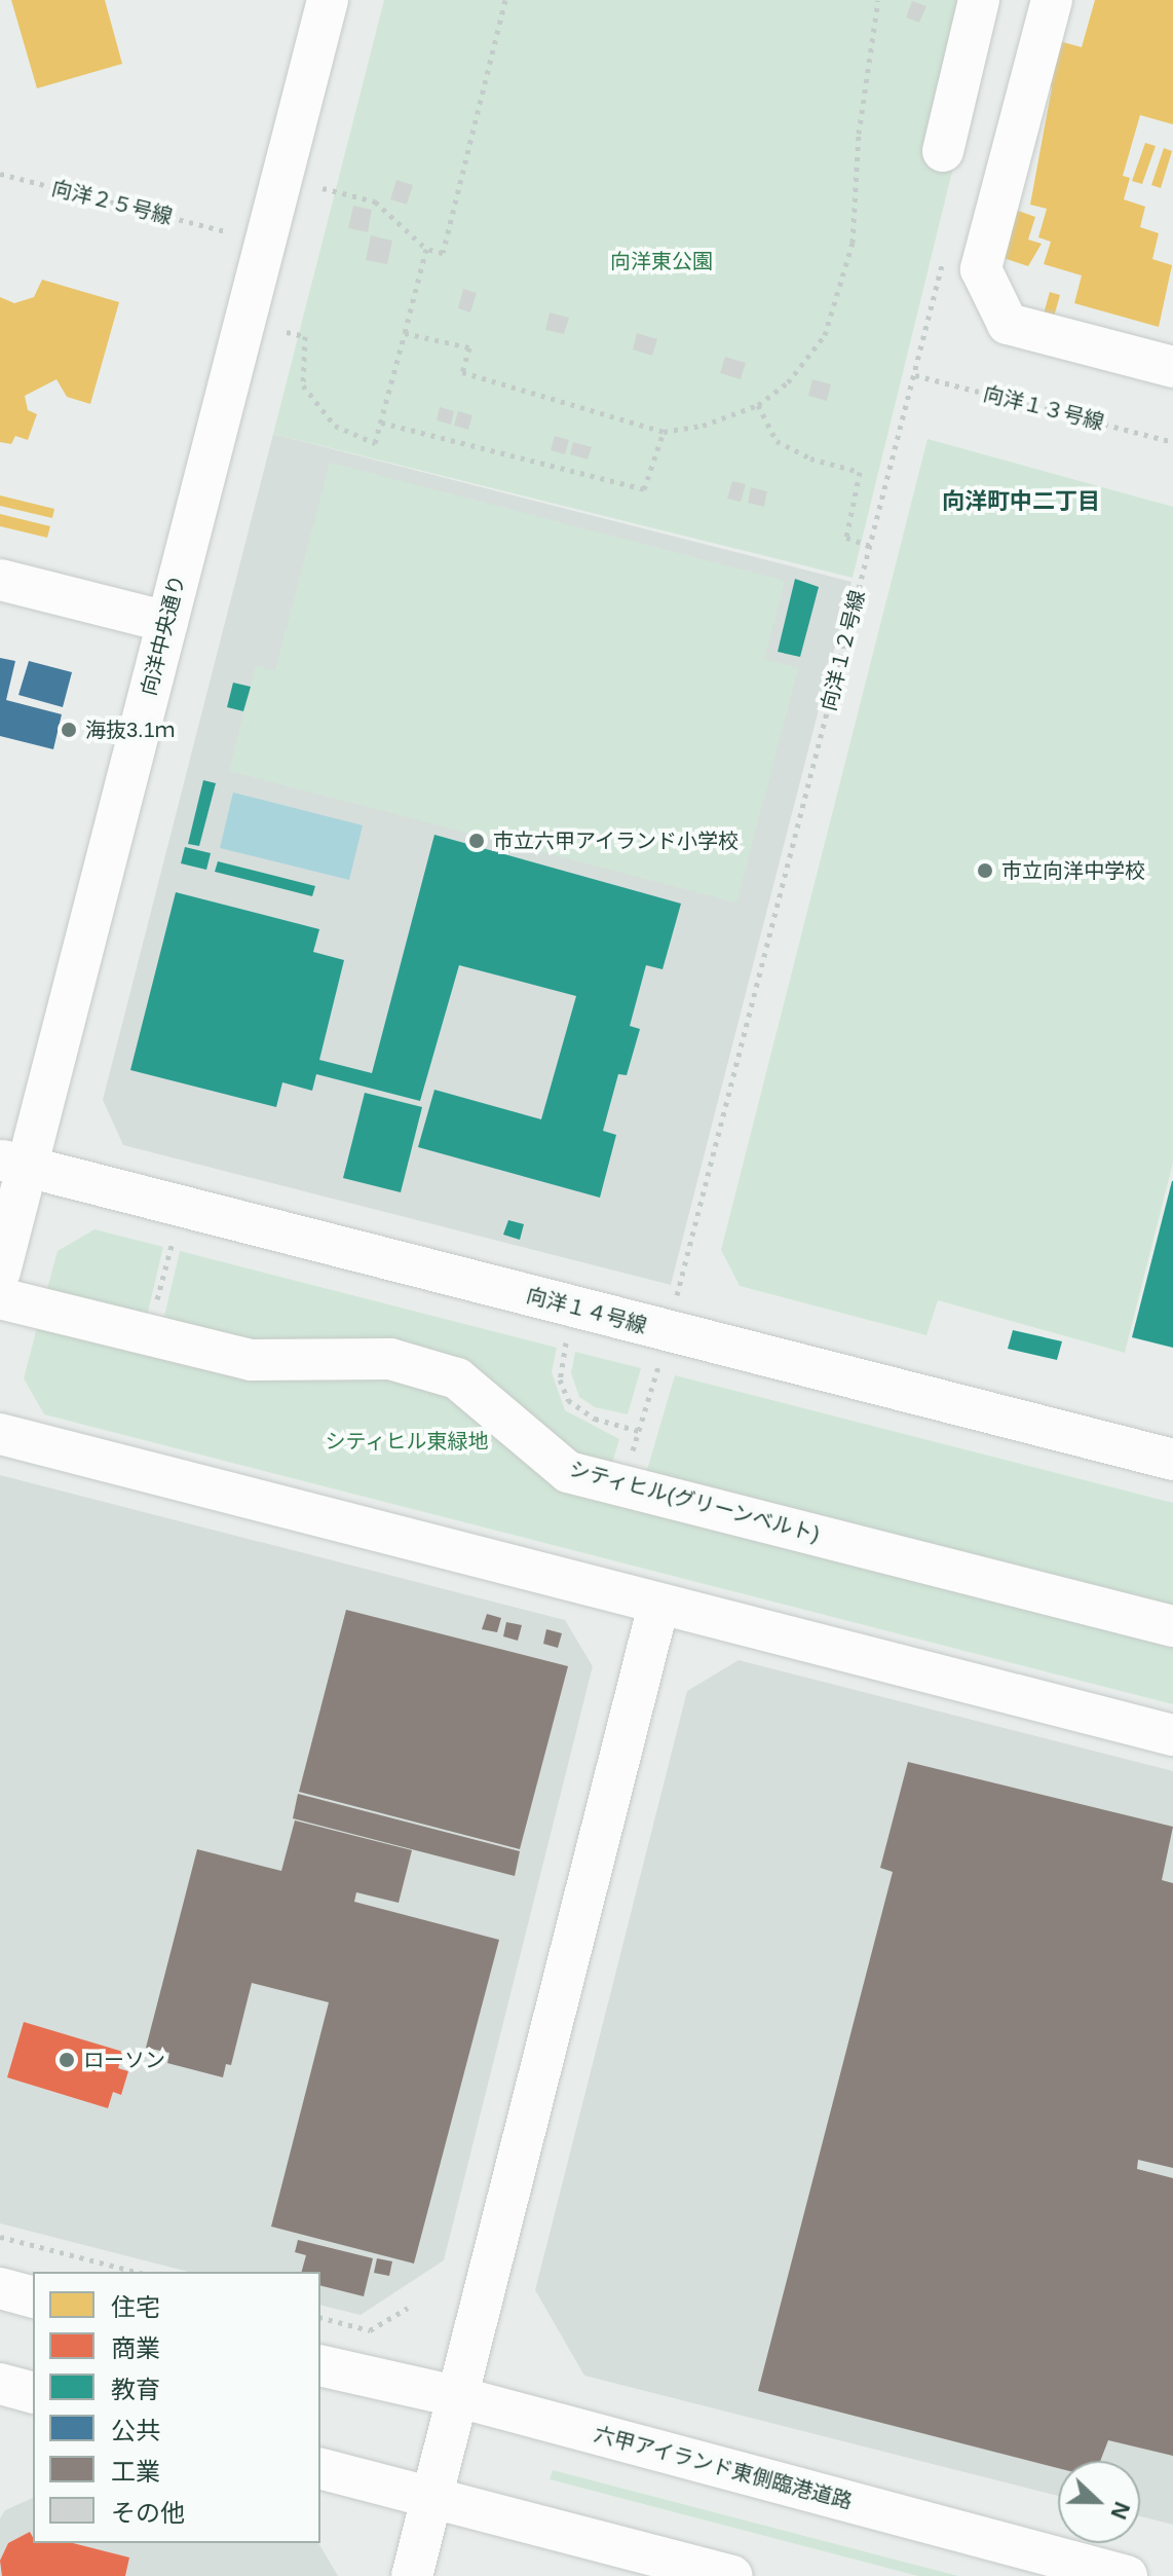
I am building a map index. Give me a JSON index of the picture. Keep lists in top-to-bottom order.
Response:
{
  "streets": {
    "street": [
      "向洋中央通り",
      "向洋１４号線",
      "シティヒル(グリーンベルト)",
      "六甲アイランド東側臨港道路"
    ],
    "path": ["向洋２５号線", "向洋１３号線", "向洋１２号線"]
  },
  "crossings": [
    ["向洋１３号線", "向洋１２号線"],
    ["向洋中央通り", "向洋１４号線"]
  ],
  "districts": ["向洋町中二丁目"],
  "parks": ["向洋東公園", "シティヒル東緑地"],
  "places": [
    "海抜3.1ｍ",
    "市立六甲アイランド小学校",
    "市立向洋中学校",
    "ローソン"
  ],
  "legend": [
    "住宅",
    "商業",
    "教育",
    "公共",
    "工業",
    "その他"
  ],
  "north": "right"
}
